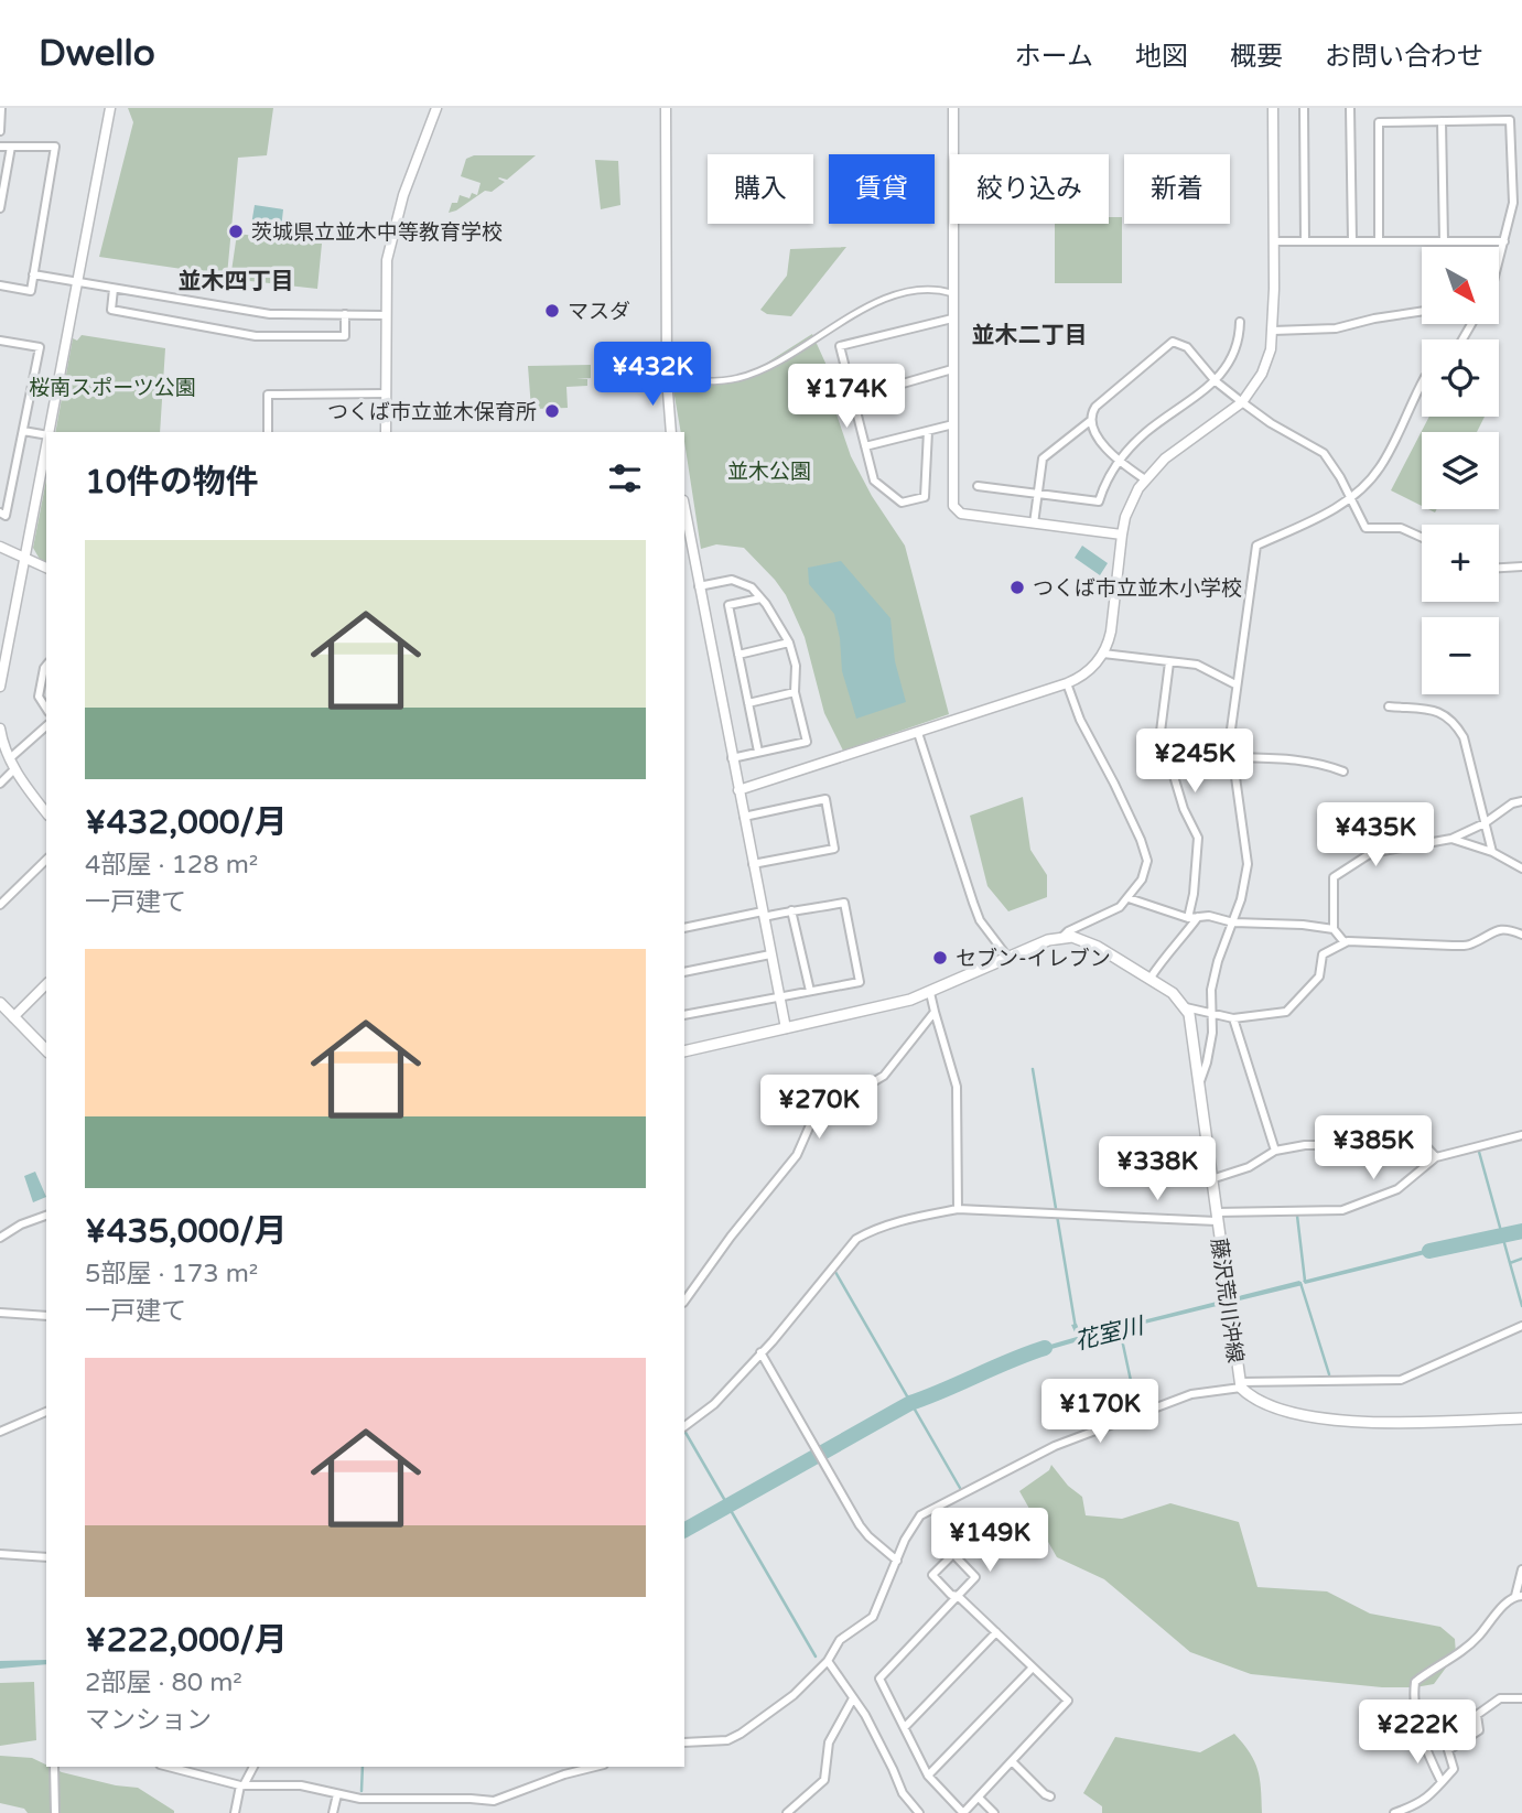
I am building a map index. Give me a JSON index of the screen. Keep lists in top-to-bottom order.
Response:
{
  "streets": {
    "main road": ["藤沢荒川沖線"]
  },
  "districts": ["並木四丁目", "並木二丁目"],
  "water": ["花室川"],
  "parks": ["桜南スポーツ公園", "並木公園"],
  "places": [
    "茨城県立並木中等教育学校",
    "マスダ",
    "つくば市立並木保育所",
    "つくば市立並木小学校",
    "セブン-イレブン"
  ],
  "north": "bottom right",
  "page": {
    "header": "Dwello",
    "nav": [
      "ホーム",
      "地図",
      "概要",
      "お問い合わせ"
    ],
    "chip": [
      "購入",
      "賃貸",
      "絞り込み",
      "新着"
    ],
    "map_buttons": ["+", "−"],
    "price": [
      "¥432K",
      "¥174K",
      "¥245K",
      "¥435K",
      "¥270K",
      "¥385K",
      "¥338K",
      "¥170K",
      "¥149K",
      "¥222K"
    ],
    "heading": "10件の物件",
    "list": [
      {
        "name": "¥432,000/月",
        "note": "4部屋 · 128 m² · 一戸建て"
      },
      {
        "name": "¥435,000/月",
        "note": "5部屋 · 173 m² · 一戸建て"
      },
      {
        "name": "¥222,000/月",
        "note": "2部屋 · 80 m² · マンション"
      }
    ]
  }
}
